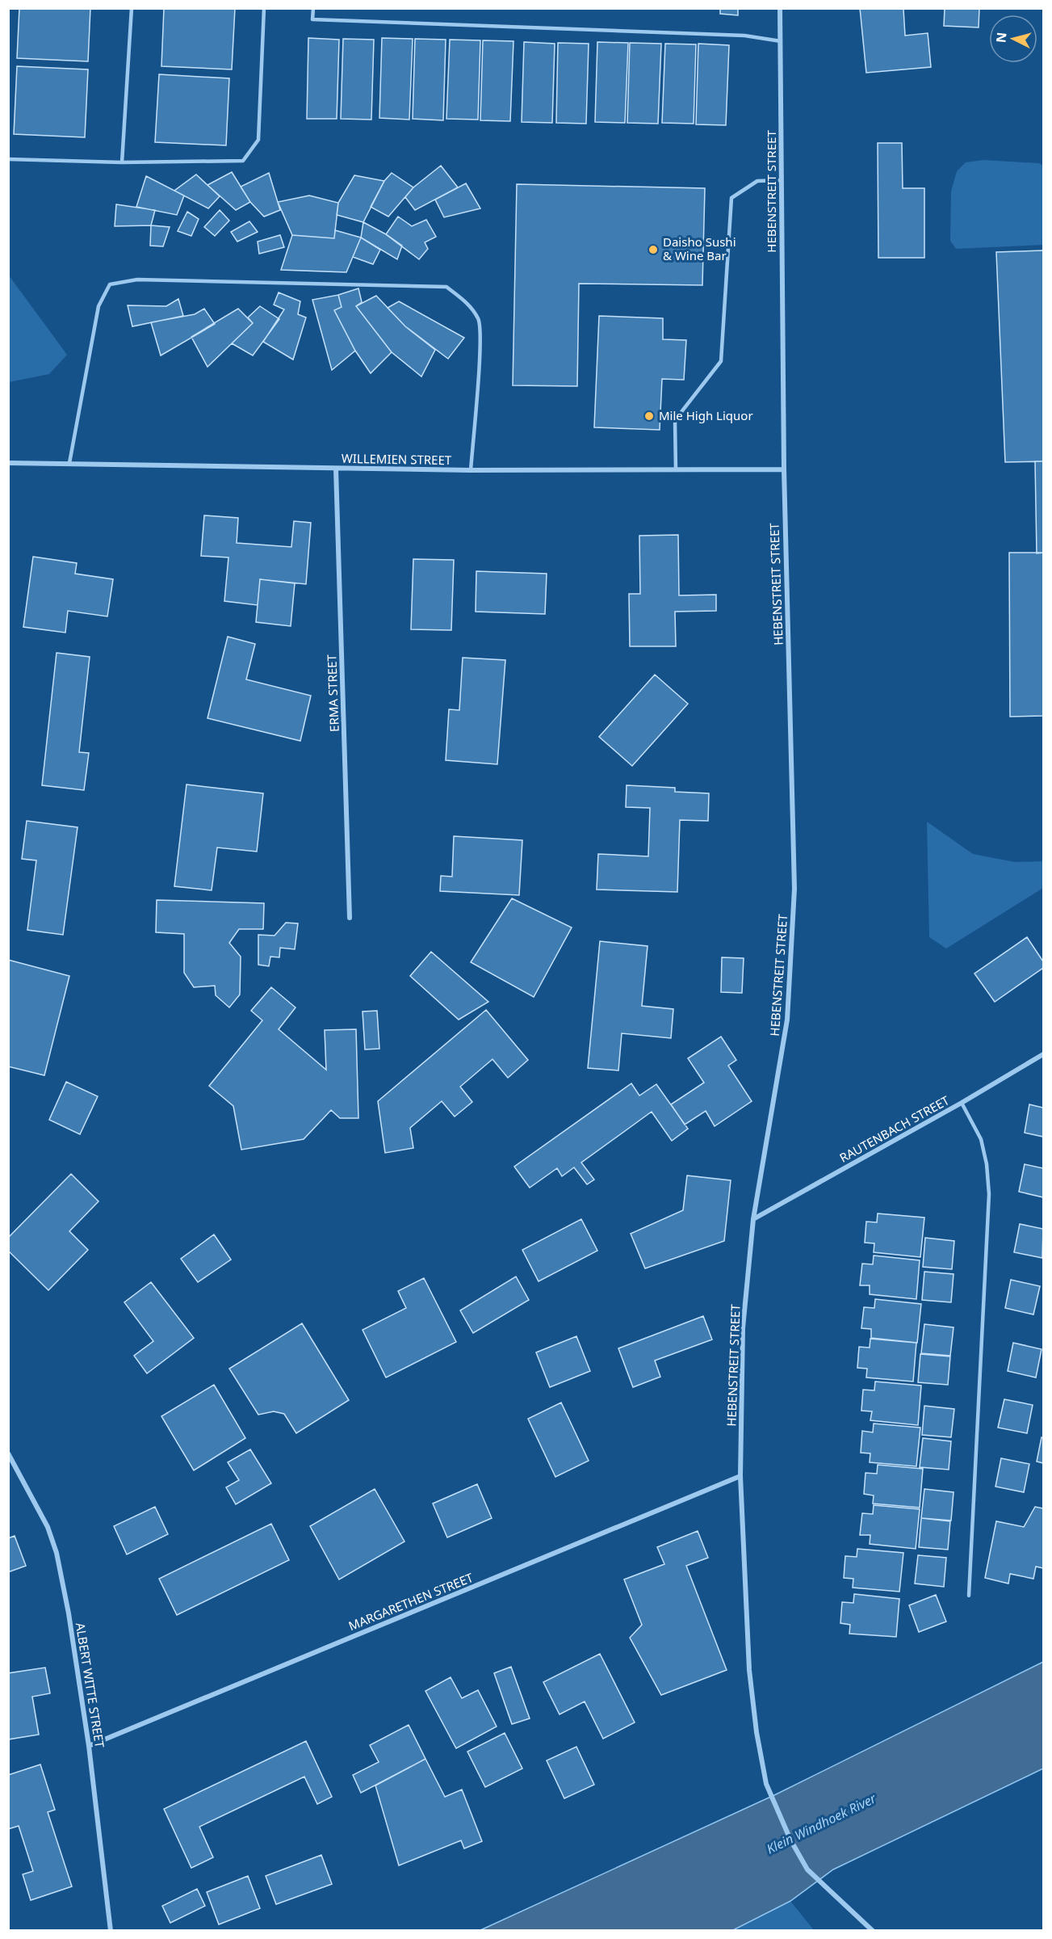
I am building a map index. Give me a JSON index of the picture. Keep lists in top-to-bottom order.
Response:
{
  "streets": {
    "street": [
      "HEBENSTREIT STREET",
      "WILLEMIEN STREET",
      "ERMA STREET",
      "RAUTENBACH STREET",
      "MARGARETHEN STREET",
      "ALBERT WITTE STREET"
    ]
  },
  "crossings": [
    ["HEBENSTREIT STREET", "WILLEMIEN STREET"],
    ["HEBENSTREIT STREET", "RAUTENBACH STREET"],
    ["HEBENSTREIT STREET", "MARGARETHEN STREET"],
    ["WILLEMIEN STREET", "ERMA STREET"],
    ["MARGARETHEN STREET", "ALBERT WITTE STREET"]
  ],
  "water": ["Klein Windhoek River"],
  "places": ["Daisho Sushi & Wine Bar", "Mile High Liquor"],
  "north": "left"
}
